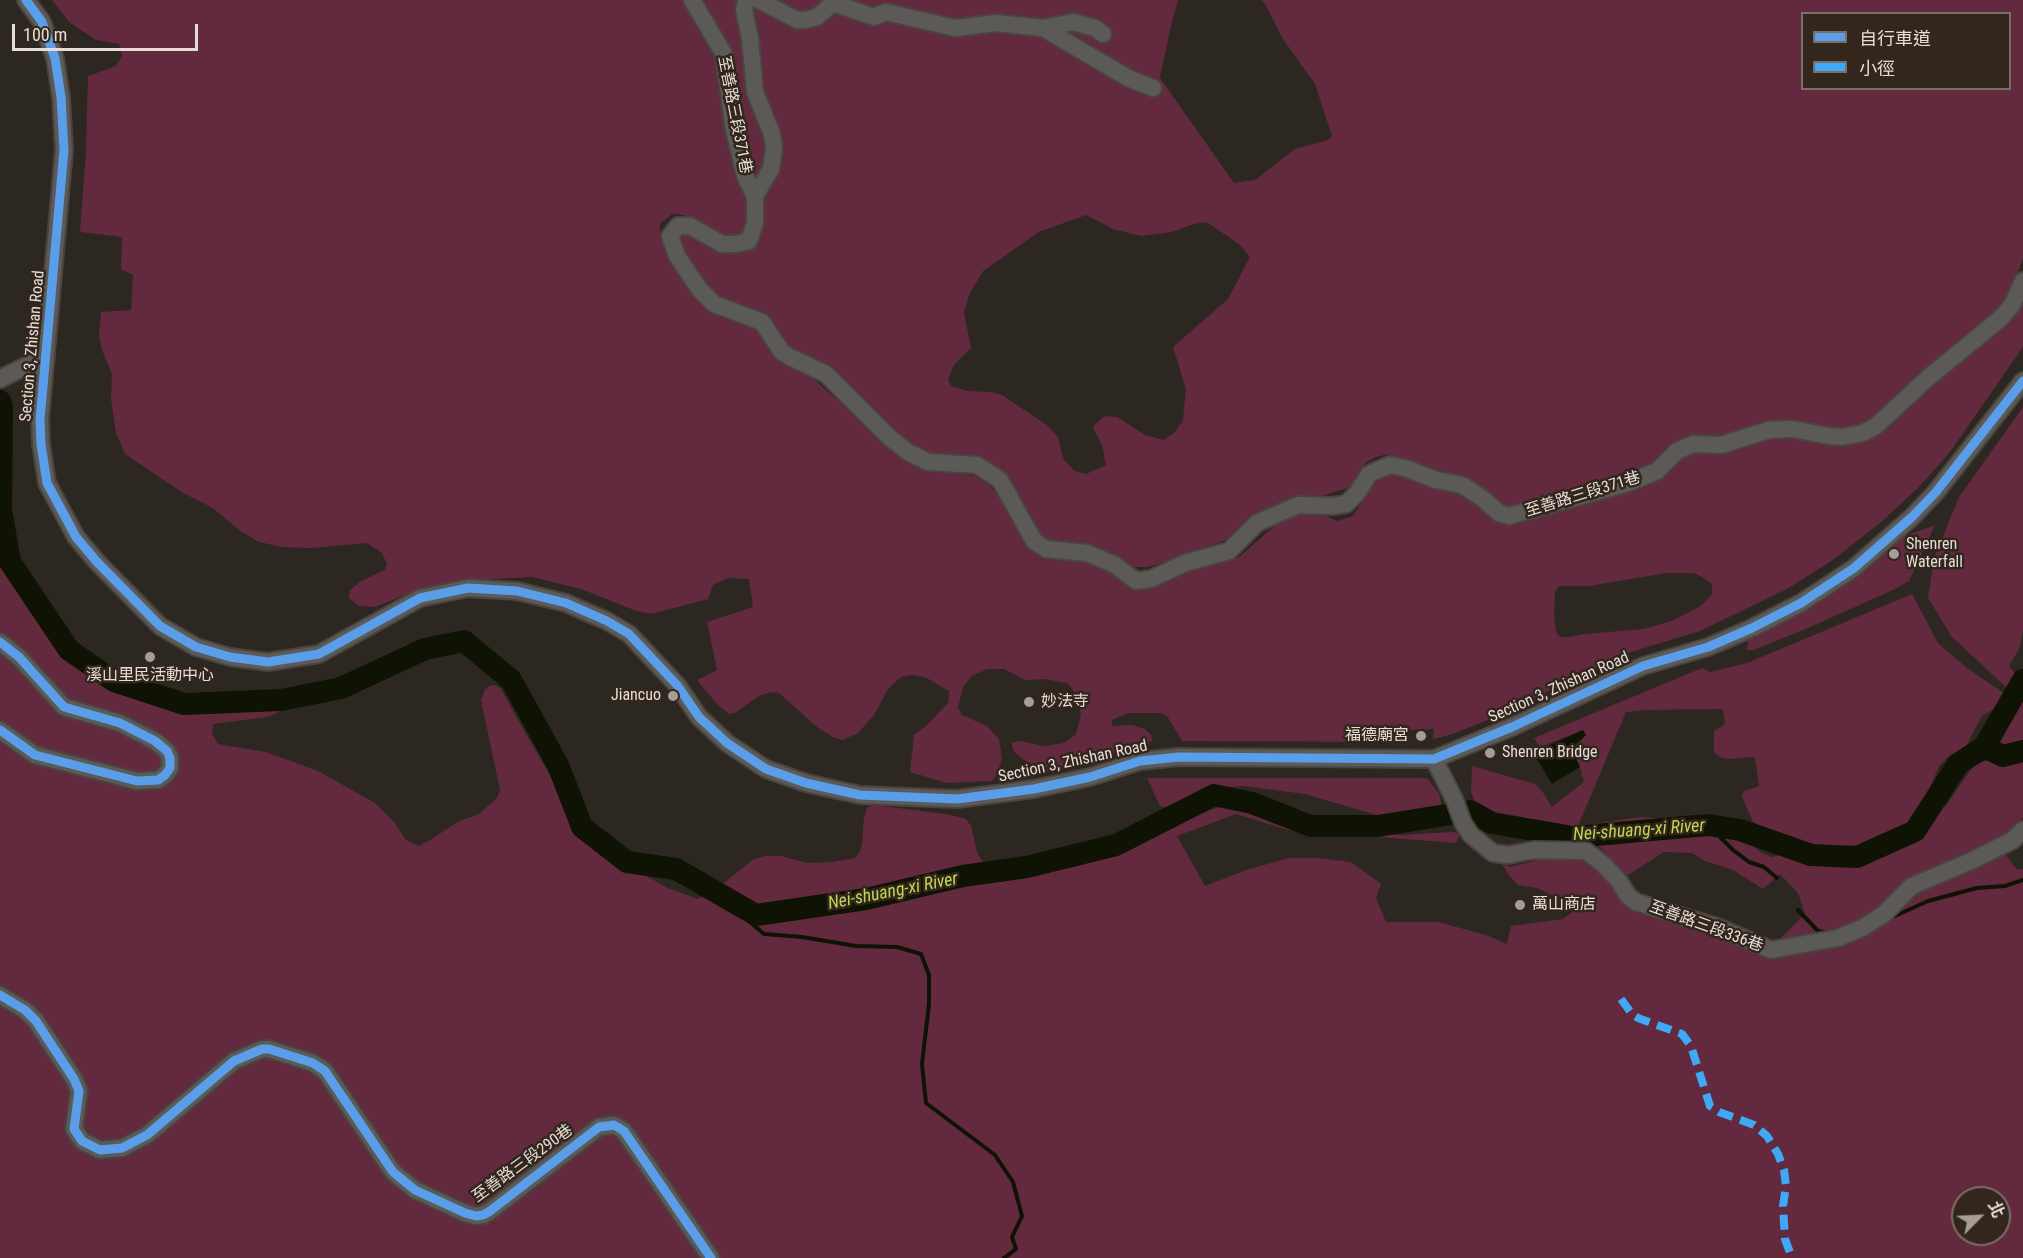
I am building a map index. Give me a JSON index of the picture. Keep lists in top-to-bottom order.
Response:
{
  "streets": {
    "street": [
      "至善路三段371巷",
      "Section 3, Zhishan Road",
      "至善路三段336巷",
      "至善路三段290巷"
    ]
  },
  "crossings": [
    ["Section 3, Zhishan Road", "至善路三段336巷"]
  ],
  "water": ["Nei-shuang-xi River"],
  "places": [
    "Shenren Waterfall",
    "溪山里民活動中心",
    "Jiancuo",
    "妙法寺",
    "福德廟宮",
    "Shenren Bridge",
    "萬山商店"
  ],
  "legend": ["自行車道", "小徑"],
  "scale_bar": "100 m",
  "north": "top right"
}
